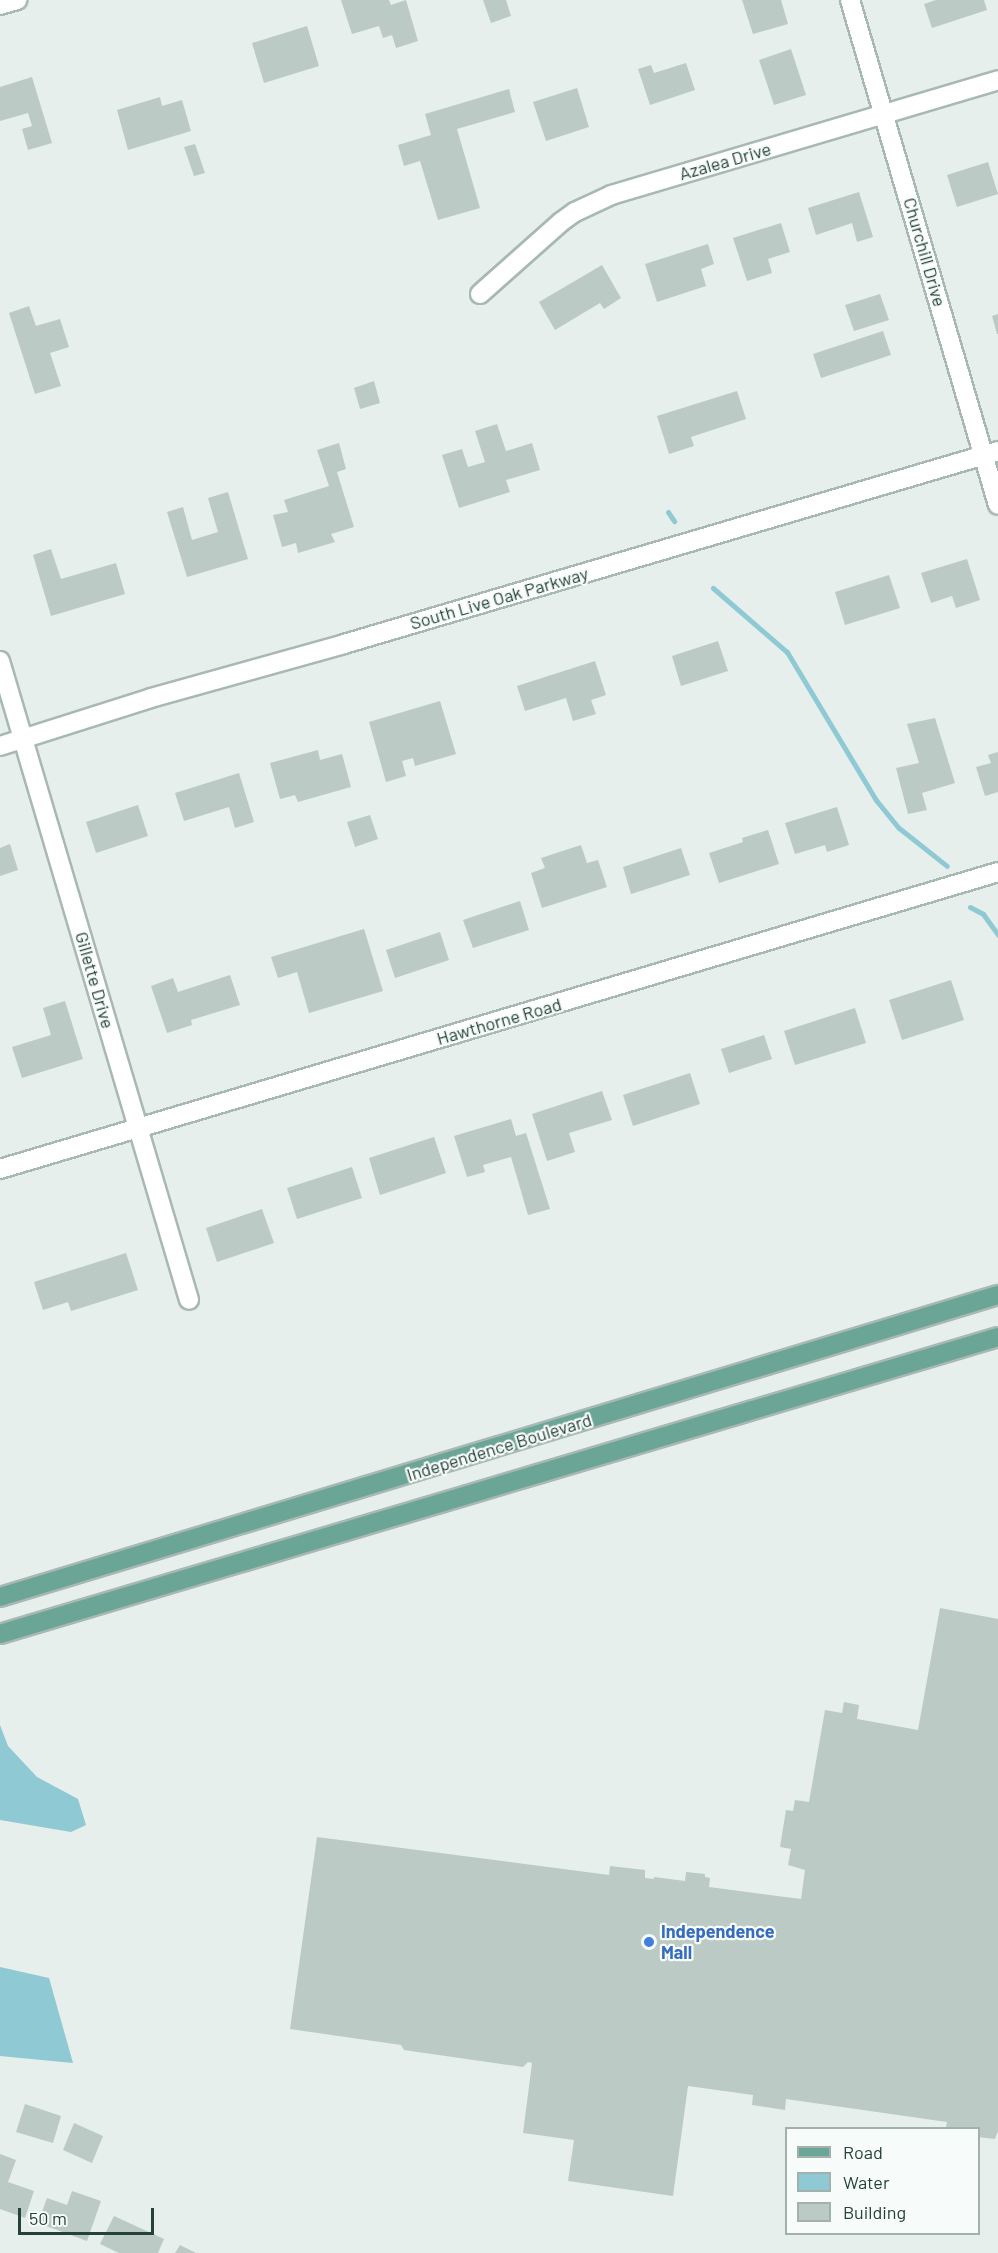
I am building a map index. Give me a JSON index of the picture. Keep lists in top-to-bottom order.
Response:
{
  "streets": {
    "main road": ["Independence Boulevard"],
    "street": [
      "Azalea Drive",
      "Churchill Drive",
      "South Live Oak Parkway",
      "Gillette Drive",
      "Hawthorne Road"
    ]
  },
  "crossings": [
    ["Azalea Drive", "Churchill Drive"],
    ["Churchill Drive", "South Live Oak Parkway"],
    ["South Live Oak Parkway", "Gillette Drive"],
    ["Gillette Drive", "Hawthorne Road"]
  ],
  "places": ["Independence Mall"],
  "legend": ["Road", "Water", "Building"],
  "scale_bar": "50 m"
}
